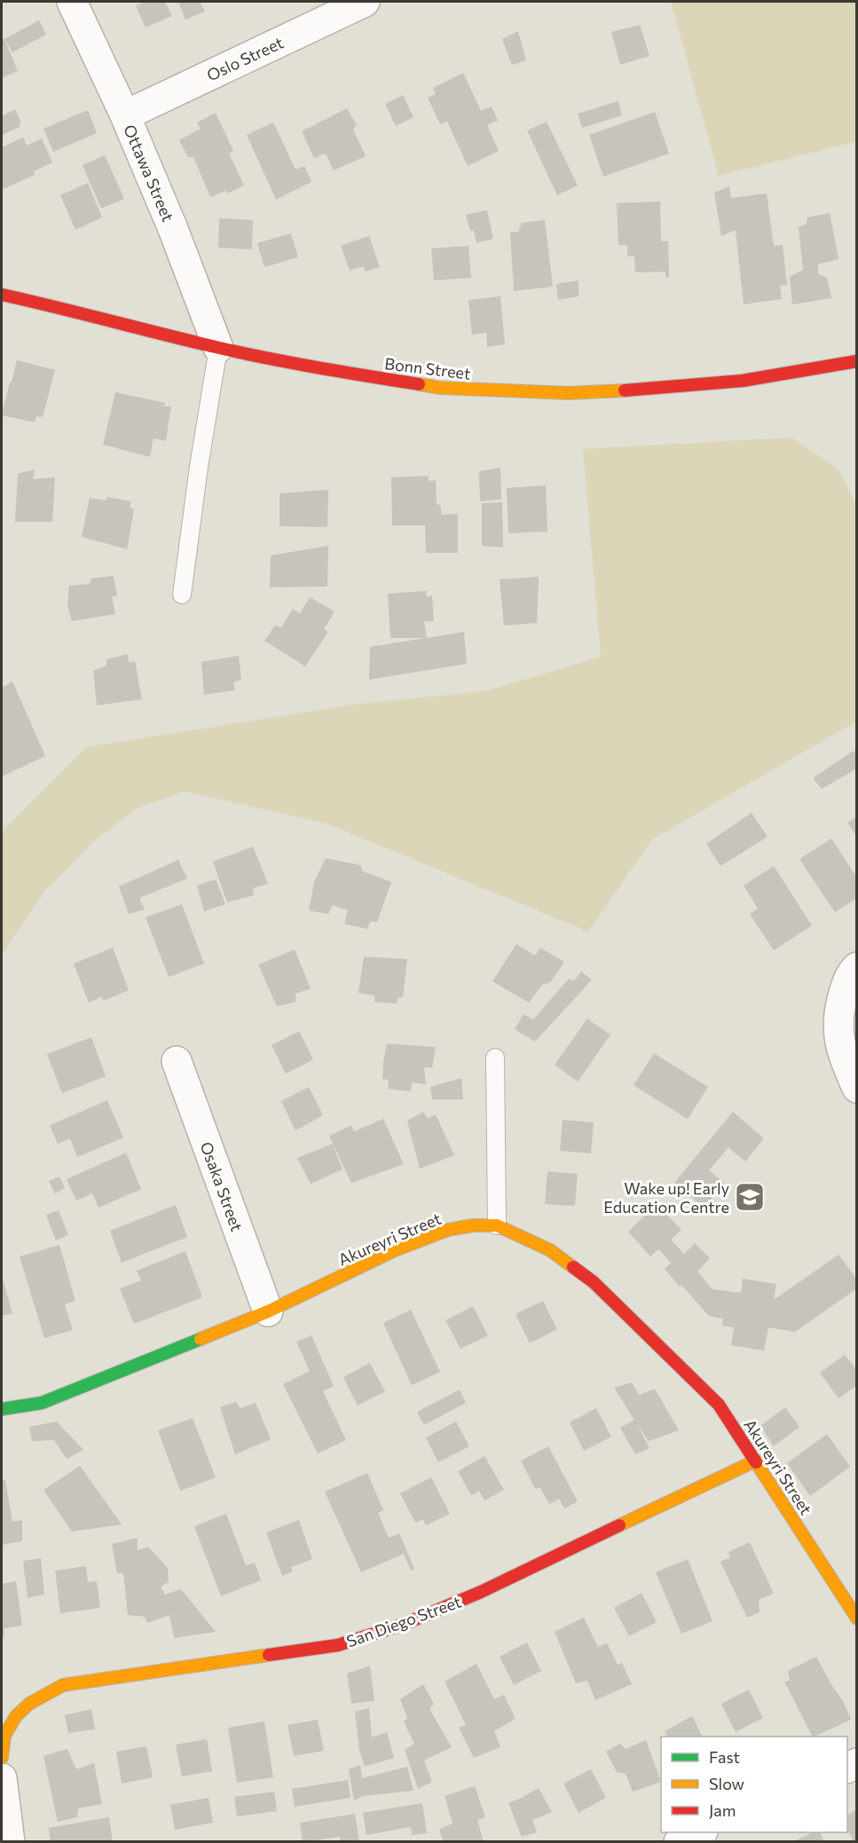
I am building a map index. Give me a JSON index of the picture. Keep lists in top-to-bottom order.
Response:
{
  "streets": {
    "street": [
      "Oslo Street",
      "Ottawa Street",
      "Bonn Street",
      "Osaka Street",
      "Akureyri Street",
      "San Diego Street"
    ]
  },
  "crossings": [
    ["Oslo Street", "Ottawa Street"],
    ["Ottawa Street", "Bonn Street"],
    ["Osaka Street", "Akureyri Street"],
    ["Akureyri Street", "San Diego Street"]
  ],
  "places": {
    "school or university": ["Wake up! Early Education Centre"]
  },
  "legend": ["Fast", "Slow", "Jam"]
}
